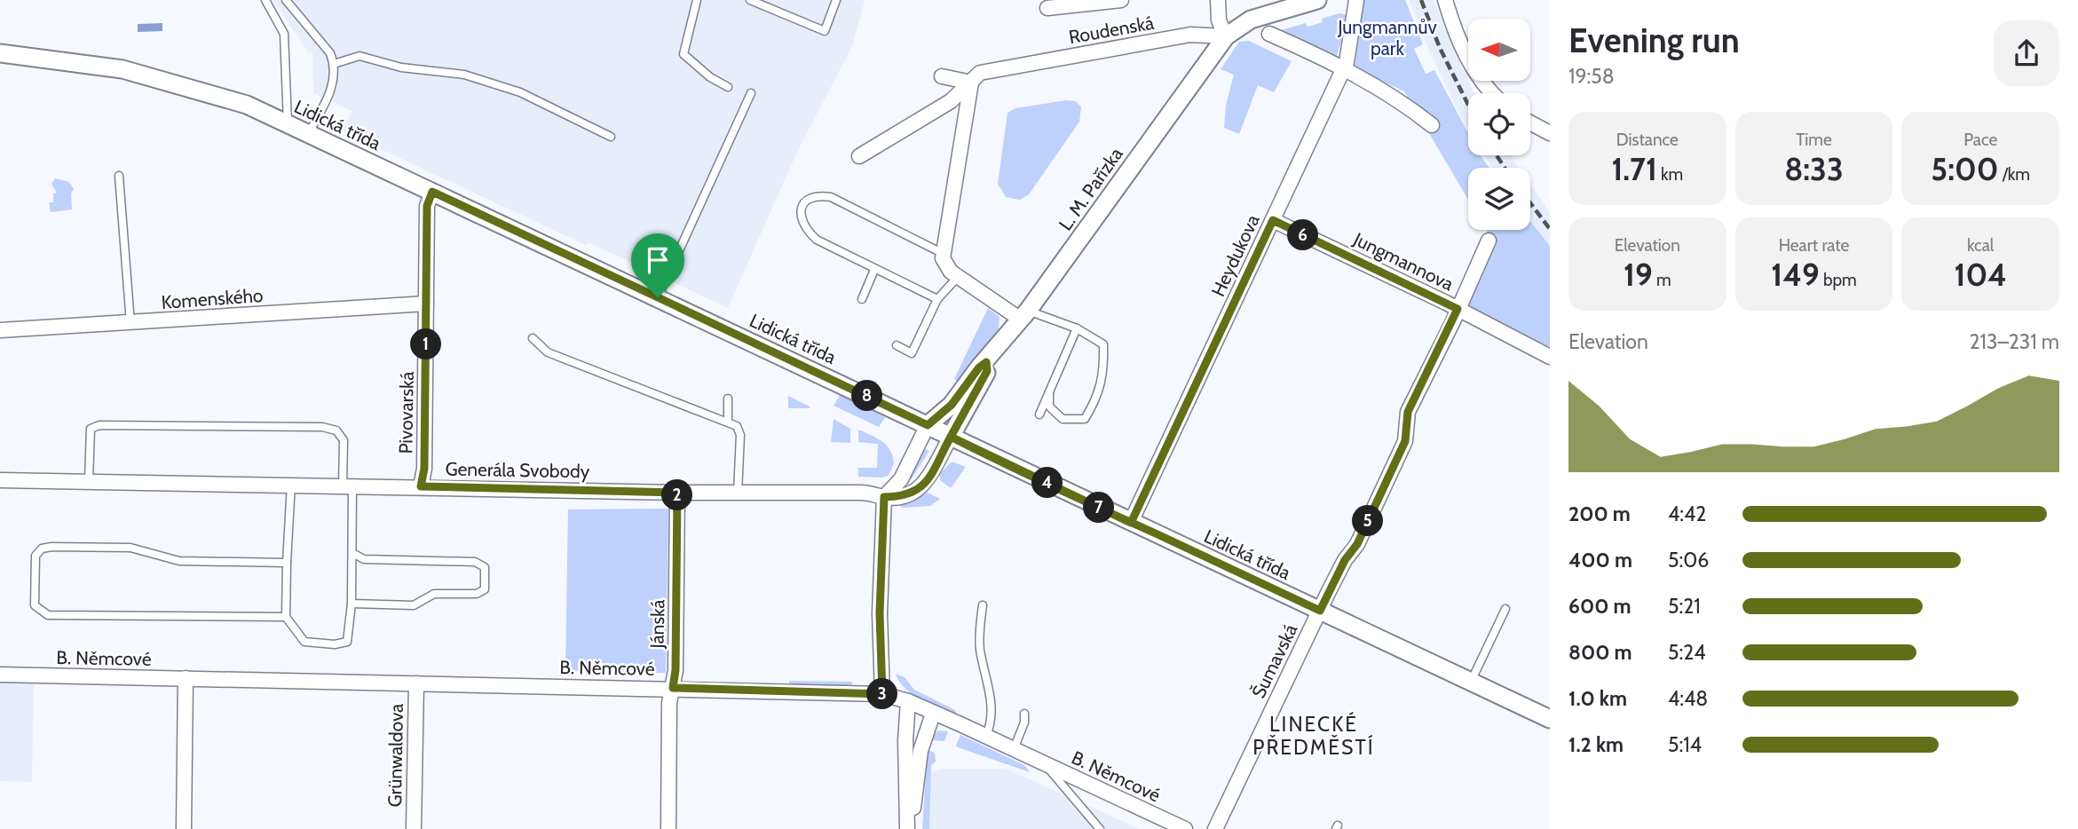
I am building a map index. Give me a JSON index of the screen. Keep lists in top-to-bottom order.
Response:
{
  "streets": {
    "street": [
      "Roudenská",
      "Lidická třída",
      "L. M. Pařízka",
      "Heydukova",
      "Jungmannova",
      "Komenského",
      "Pivovarská",
      "Generála Svobody",
      "Jánská",
      "B. Němcové",
      "Šumavská",
      "Grünwaldova"
    ]
  },
  "crossings": [
    ["Roudenská", "L. M. Pařízka"],
    ["Lidická třída", "L. M. Pařízka"],
    ["Lidická třída", "Heydukova"],
    ["Lidická třída", "Pivovarská"],
    ["Lidická třída", "Generála Svobody"],
    ["Lidická třída", "Šumavská"],
    ["Heydukova", "Jungmannova"],
    ["Jungmannova", "Šumavská"],
    ["Komenského", "Pivovarská"],
    ["Pivovarská", "Generála Svobody"],
    ["Generála Svobody", "Jánská"],
    ["Jánská", "B. Němcové"],
    ["B. Němcové", "Grünwaldova"]
  ],
  "districts": ["LINECKÉ PŘEDMĚSTÍ"],
  "parks": ["Jungmannův park"],
  "north": "left",
  "page": {
    "heading": ["Evening run", "19:58"],
    "stats": [
      ["Distance", "1.71 km"],
      ["Time", "8:33"],
      ["Pace", "5:00 /km"],
      ["Elevation", "19 m"],
      ["Heart rate", "149 bpm"],
      ["kcal", "104"]
    ],
    "pins": [
      "6",
      "1",
      "8",
      "4",
      "2",
      "7",
      "5",
      "3"
    ],
    "chart": ["Elevation", "213–231 m"],
    "list": [
      {
        "name": "200 m",
        "note": "4:42"
      },
      {
        "name": "400 m",
        "note": "5:06"
      },
      {
        "name": "600 m",
        "note": "5:21"
      },
      {
        "name": "800 m",
        "note": "5:24"
      },
      {
        "name": "1.0 km",
        "note": "4:48"
      },
      {
        "name": "1.2 km",
        "note": "5:14"
      }
    ]
  }
}
